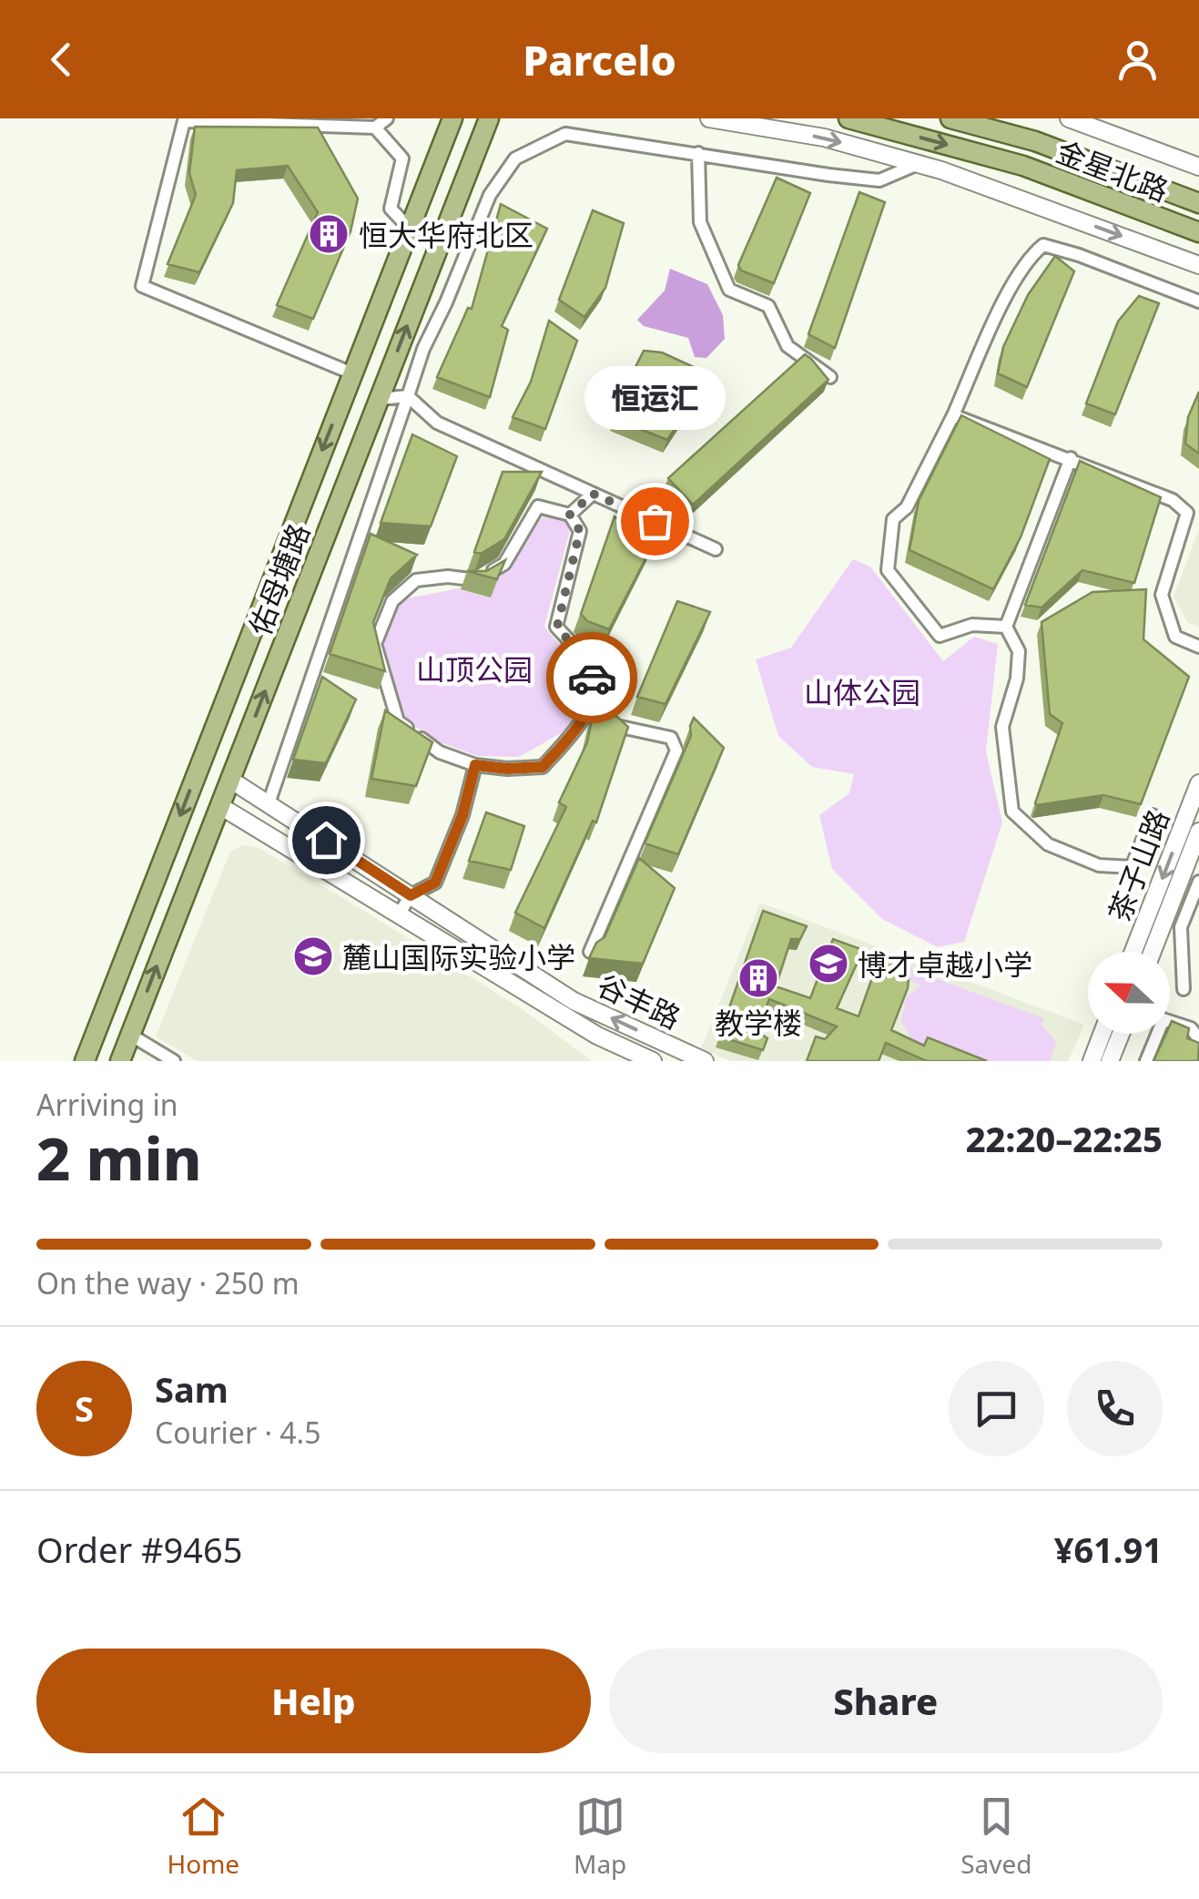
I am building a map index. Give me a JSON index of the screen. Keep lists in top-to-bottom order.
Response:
{
  "streets": {
    "main road": ["金星北路", "佑母塘路"],
    "street": ["茶子山路", "谷丰路"]
  },
  "crossings": [
    ["佑母塘路", "谷丰路"]
  ],
  "parks": ["山顶公园", "山体公园"],
  "places": {
    "building": ["恒大华府北区", "教学楼"],
    "other": ["恒运汇"],
    "school or university": ["麓山国际实验小学", "博才卓越小学"]
  },
  "north": "left",
  "page": {
    "header": "Parcelo",
    "bubble": "恒运汇",
    "heading": ["2 min", "Arriving in", "22:20–22:25"],
    "panel": [
      "Sam",
      "Courier · 4.5",
      "Order #9465",
      "¥61.91"
    ],
    "bar": "On the way · 250 m",
    "round": "S",
    "buttons": ["Help", "Share"],
    "tabs": ["Home", "Map", "Saved"]
  }
}
